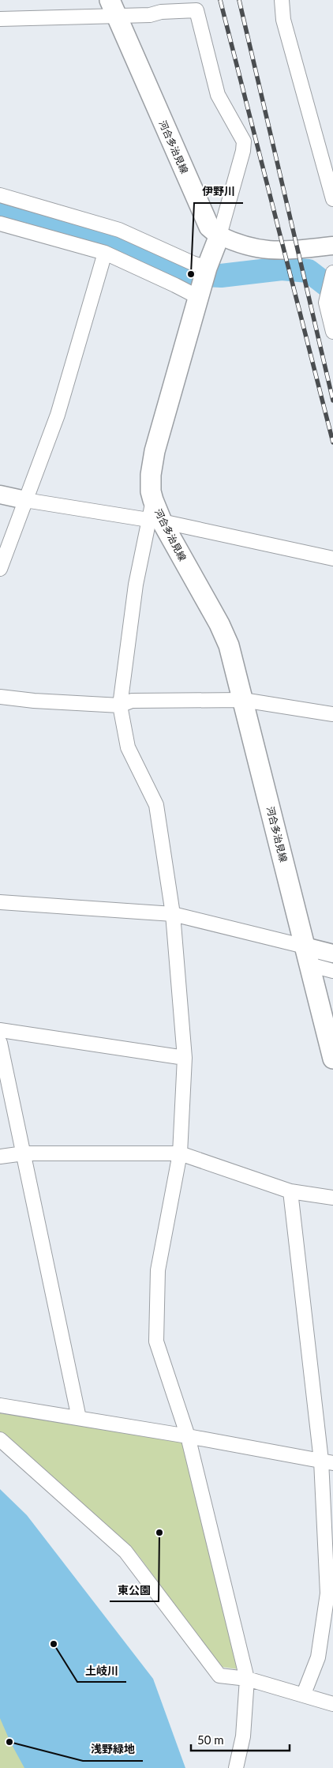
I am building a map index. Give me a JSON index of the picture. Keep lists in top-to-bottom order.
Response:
{
  "streets": {
    "main road": ["河合多治見線"]
  },
  "places": [
    "伊野川",
    "東公園",
    "土岐川",
    "浅野緑地"
  ],
  "scale_bar": "50 m"
}
